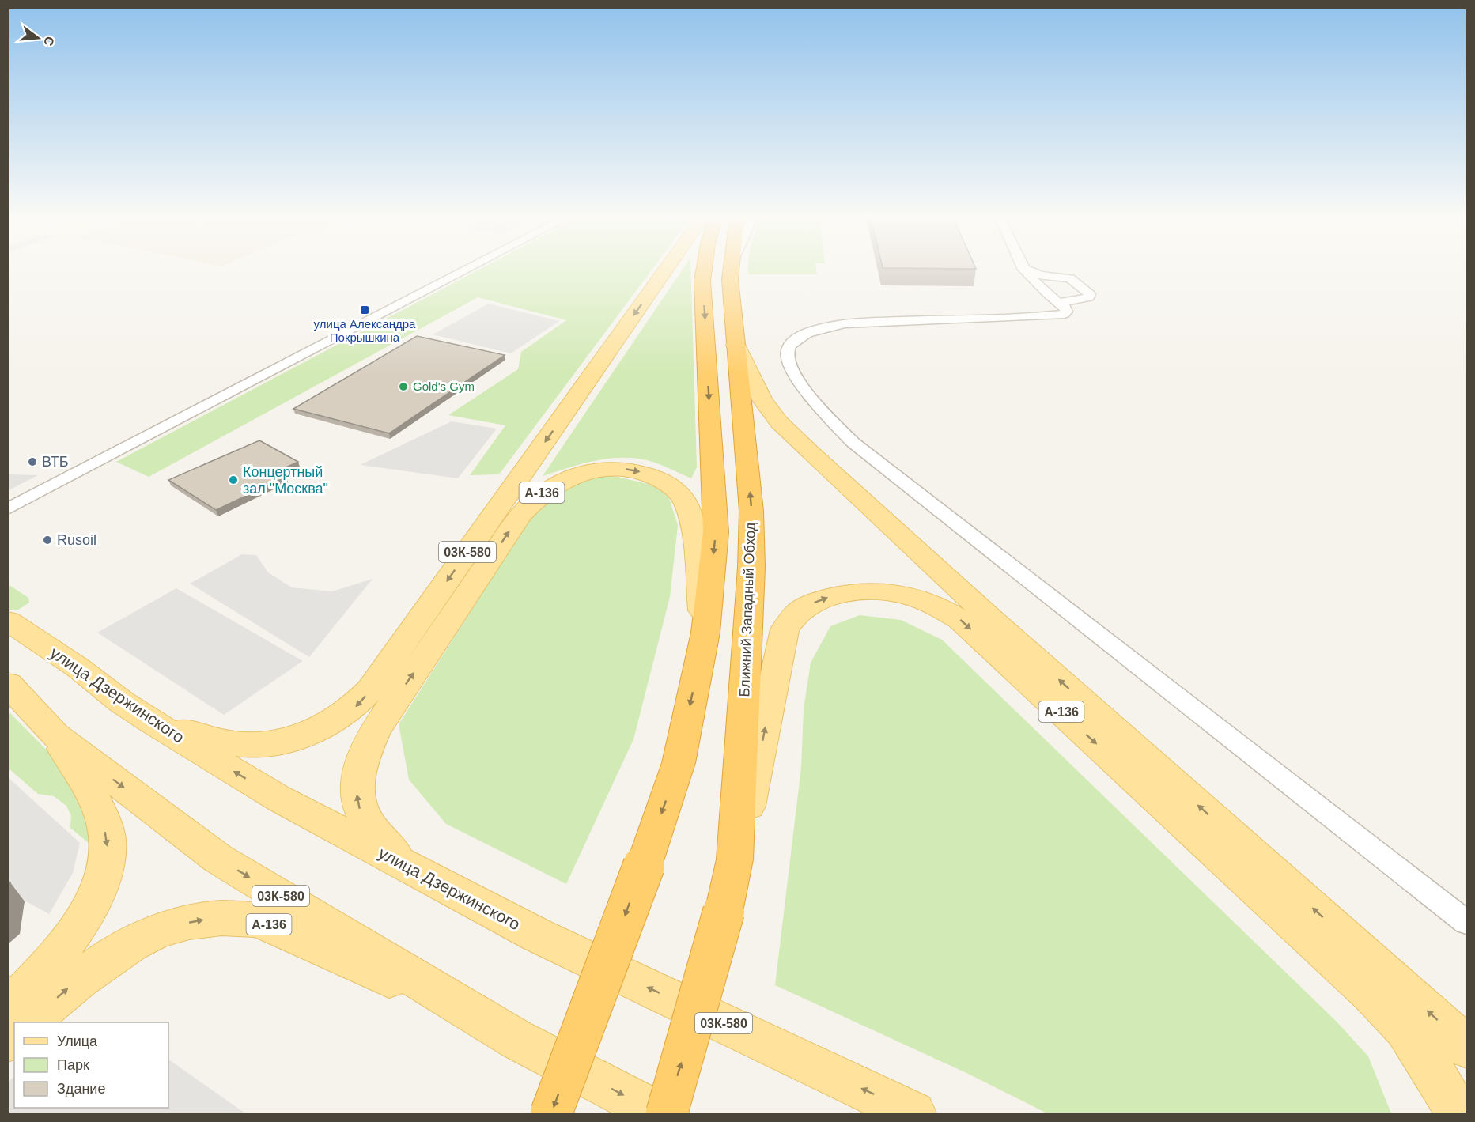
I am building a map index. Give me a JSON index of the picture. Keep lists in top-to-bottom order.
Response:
{
  "streets": {
    "highway": ["А-136", "Ближний Западный Обход"],
    "main road": ["03К-580", "улица Дзержинского"]
  },
  "crossings": [
    ["А-136", "03К-580"],
    ["А-136", "Ближний Западный Обход"],
    ["А-136", "улица Дзержинского"],
    ["03К-580", "улица Дзержинского"]
  ],
  "places": {
    "transit": ["улица Александра Покрышкина"],
    "other": [
      "Gold's Gym",
      "ВТБ",
      "Концертный зал \"Москва\"",
      "Rusoil"
    ]
  },
  "legend": ["Улица", "Парк", "Здание"],
  "north": "right"
}
